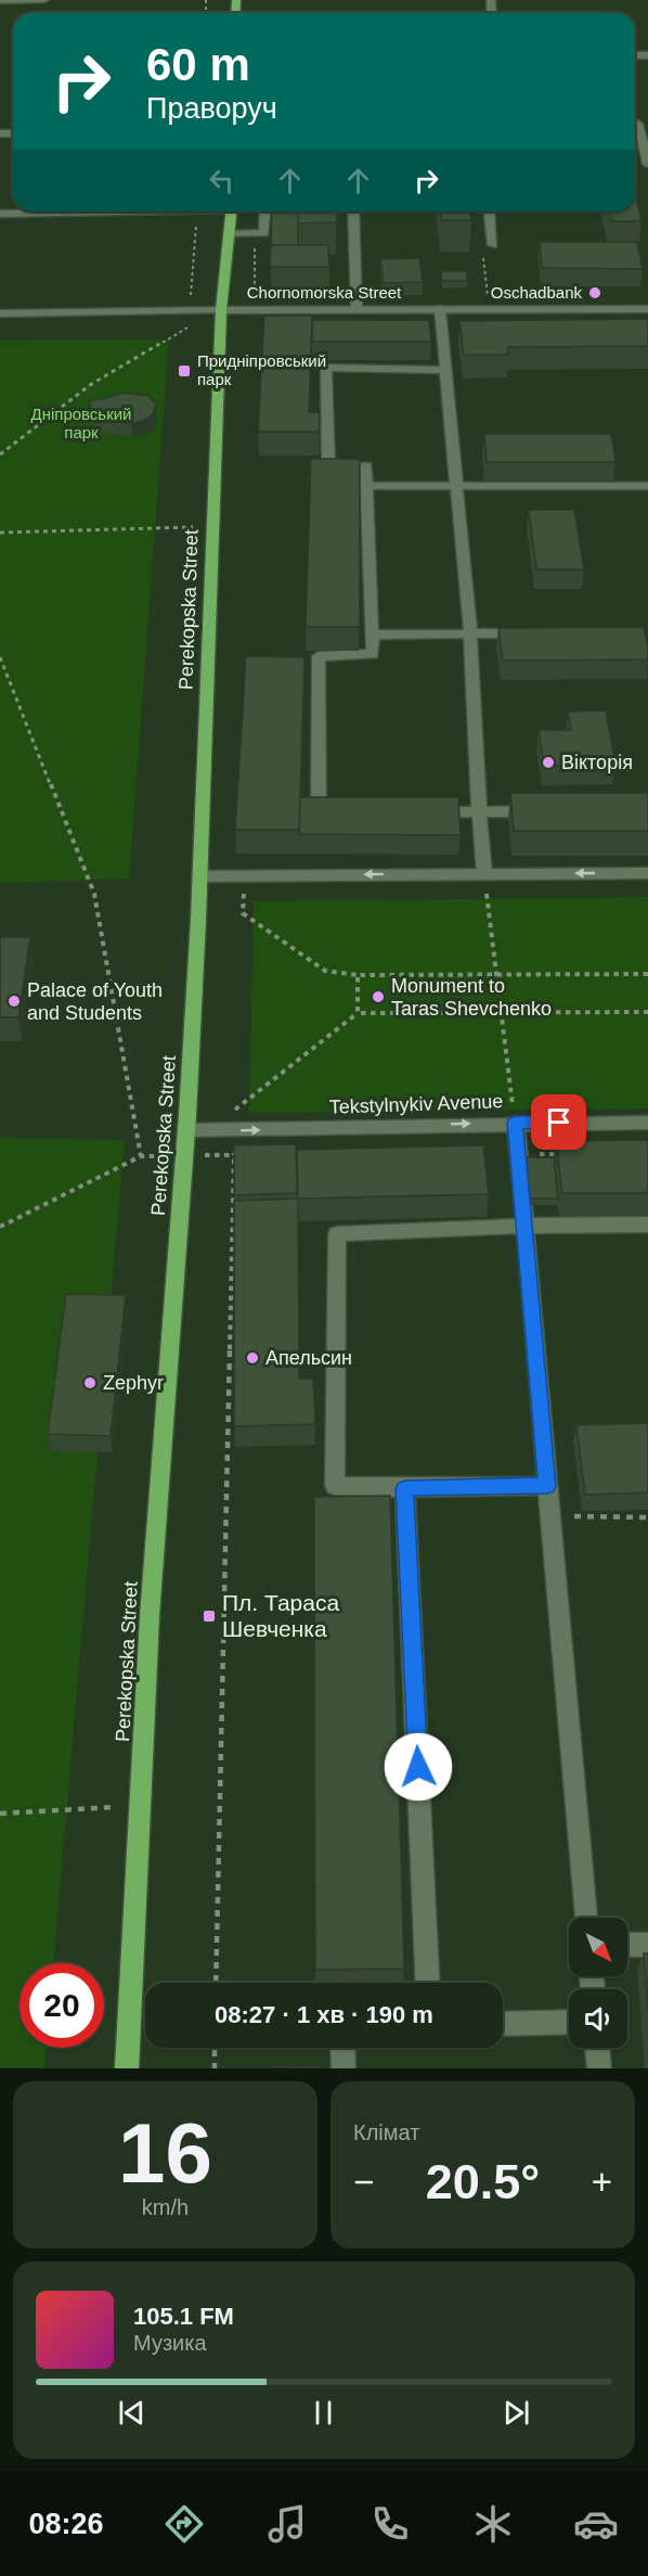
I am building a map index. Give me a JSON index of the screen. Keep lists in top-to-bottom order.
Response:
{
  "streets": {
    "main road": ["Perekopska Street"],
    "street": ["Chornomorska Street", "Tekstylnykiv Avenue"]
  },
  "crossings": [
    ["Chornomorska Street", "Perekopska Street"],
    ["Perekopska Street", "Tekstylnykiv Avenue"]
  ],
  "one_way": ["Tekstylnykiv Avenue"],
  "parks": ["Дніпровський парк"],
  "places": {
    "other": [
      "Oschadbank",
      "Вікторія",
      "Monument to Taras Shevchenko",
      "Palace of Youth and Students",
      "Апельсин",
      "Zephyr"
    ],
    "transit": ["Придніпровський парк", "Пл. Тараса Шевченка"]
  },
  "north": "bottom right",
  "page": {
    "turn": ["60 m", "Праворуч"],
    "limit": "20",
    "trip": "08:27 · 1 хв · 190 m",
    "tile": [
      ["16", "km/h"],
      "Клімат"
    ],
    "heat": ["−", "20.5°", "+"],
    "song": ["105.1 FM", "Музика"],
    "tabs": "08:26"
  }
}
